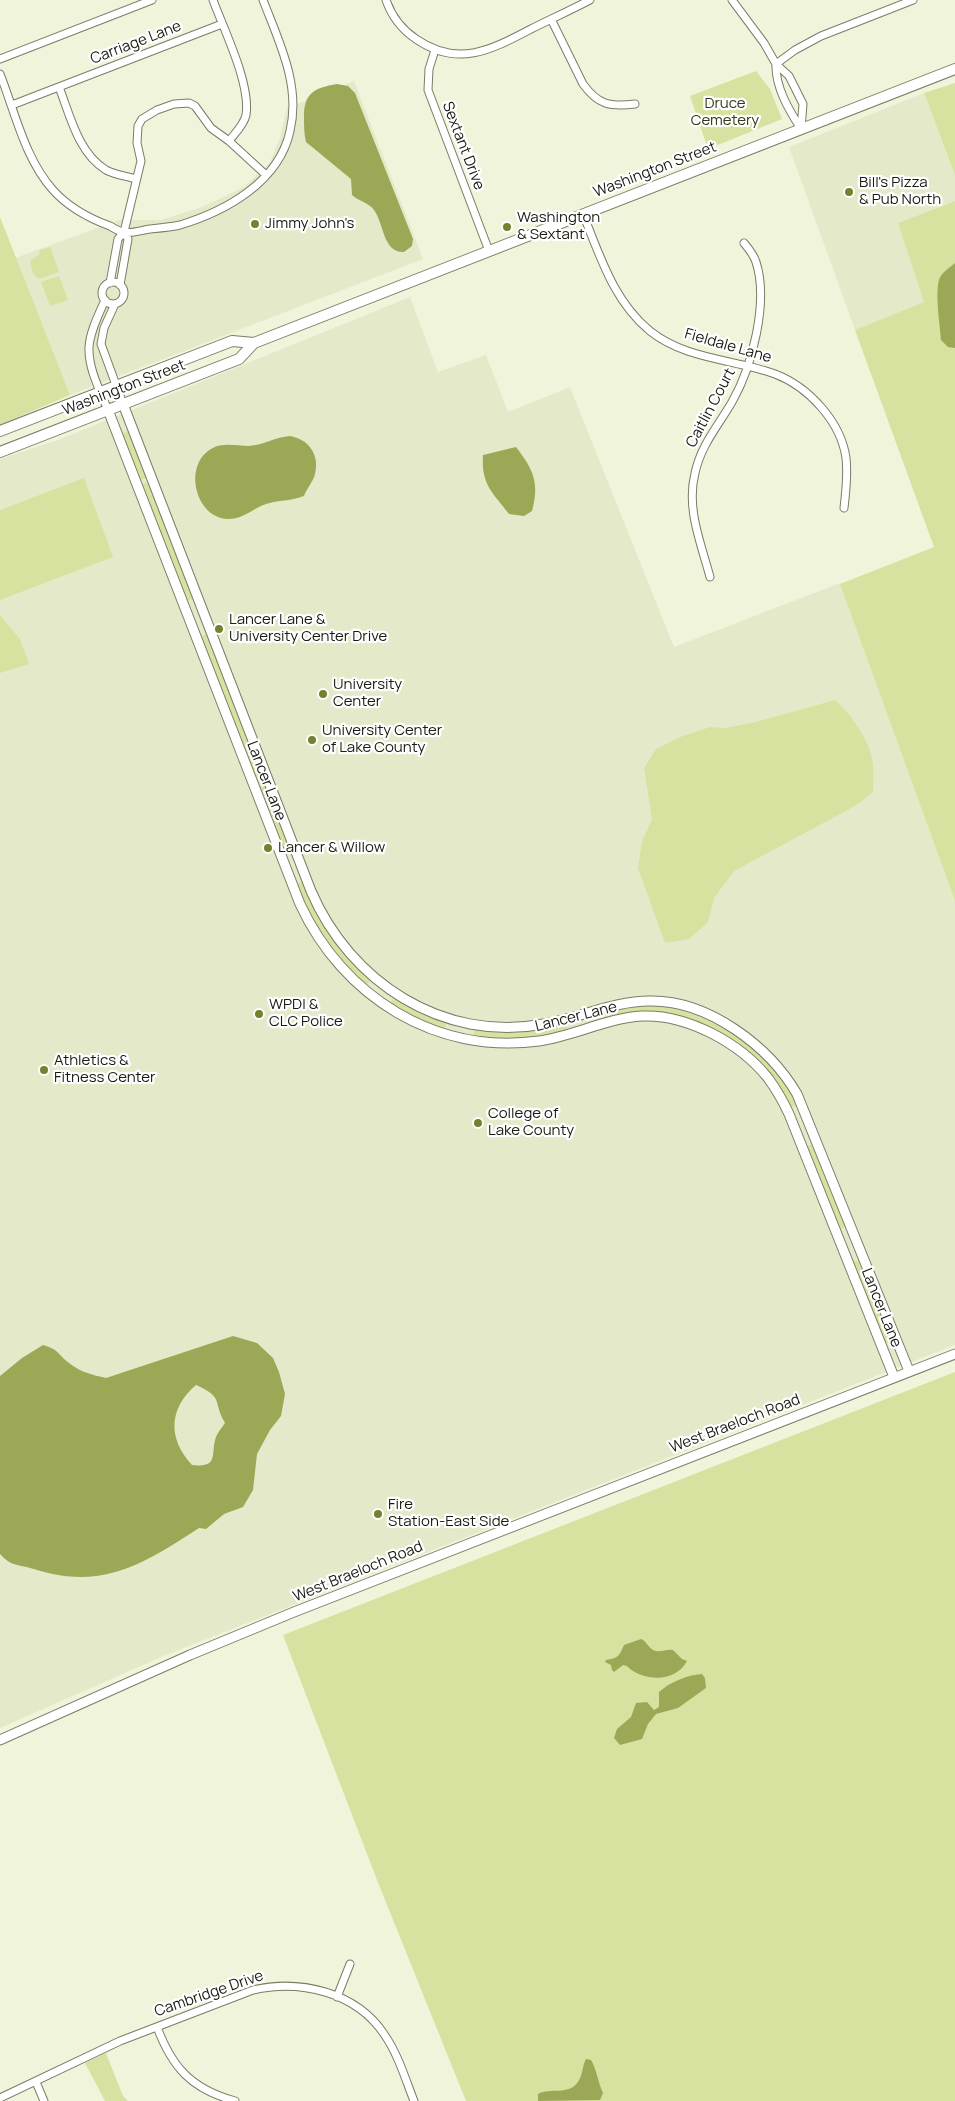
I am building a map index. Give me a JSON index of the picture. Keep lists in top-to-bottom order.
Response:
{
  "streets": {
    "main road": ["Washington Street"],
    "street": [
      "Carriage Lane",
      "Sextant Drive",
      "Fieldale Lane",
      "Caitlin Court",
      "Lancer Lane",
      "West Braeloch Road",
      "Cambridge Drive"
    ]
  },
  "crossings": [
    ["Sextant Drive", "Washington Street"],
    ["Washington Street", "Fieldale Lane"],
    ["Washington Street", "Lancer Lane"],
    ["Fieldale Lane", "Caitlin Court"],
    ["Lancer Lane", "West Braeloch Road"]
  ],
  "parks": ["Druce Cemetery"],
  "places": [
    "Bill's Pizza & Pub North",
    "Jimmy John's",
    "Washington & Sextant",
    "Lancer Lane & University Center Drive",
    "University Center",
    "University Center of Lake County",
    "Lancer & Willow",
    "WPDI & CLC Police",
    "Athletics & Fitness Center",
    "College of Lake County",
    "Fire Station-East Side"
  ]
}
